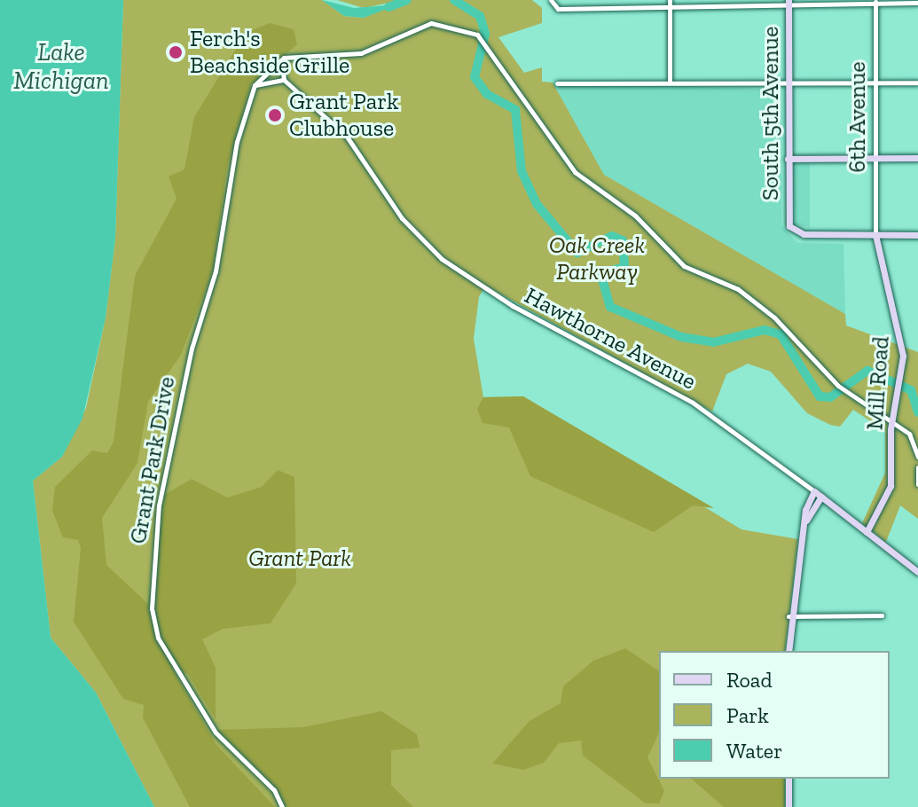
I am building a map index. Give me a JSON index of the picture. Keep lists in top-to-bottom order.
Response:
{
  "streets": {
    "street": [
      "South 5th Avenue",
      "6th Avenue",
      "Hawthorne Avenue",
      "Mill Road",
      "Grant Park Drive"
    ]
  },
  "crossings": [
    ["South 5th Avenue", "6th Avenue"],
    ["South 5th Avenue", "Mill Road"],
    ["6th Avenue", "Mill Road"],
    ["Hawthorne Avenue", "Mill Road"]
  ],
  "water": ["Lake Michigan"],
  "parks": ["Oak Creek Parkway", "Grant Park"],
  "places": ["Ferch's Beachside Grille", "Grant Park Clubhouse"],
  "legend": ["Road", "Park", "Water"]
}
